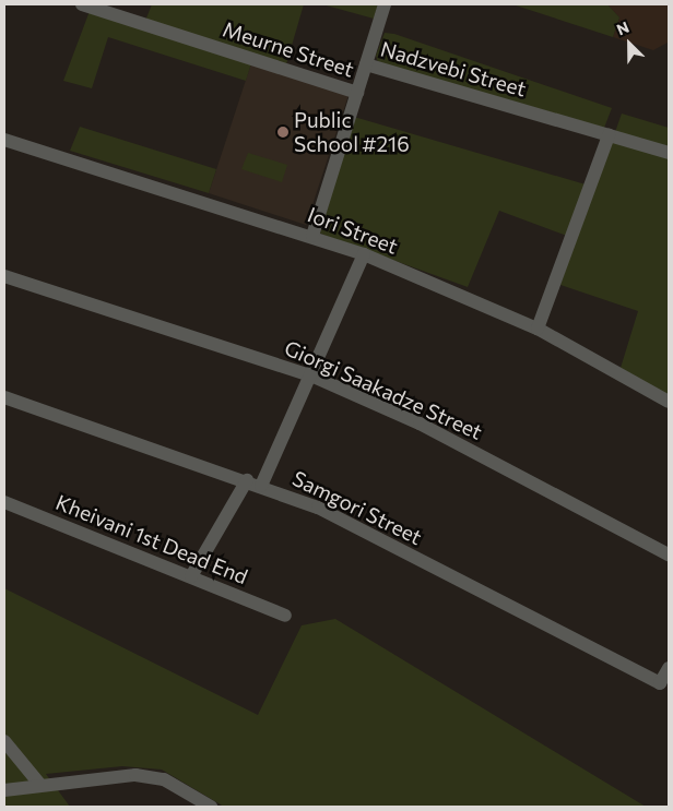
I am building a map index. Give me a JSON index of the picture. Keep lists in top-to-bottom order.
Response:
{
  "streets": {
    "street": [
      "Meurne Street",
      "Nadzvebi Street",
      "Iori Street",
      "Giorgi Saakadze Street",
      "Samgori Street",
      "Kheivani 1st Dead End"
    ]
  },
  "crossings": [
    ["Meurne Street", "Nadzvebi Street"],
    ["Nadzvebi Street", "Iori Street"]
  ],
  "places": ["Public School #216"],
  "north": "top left"
}
